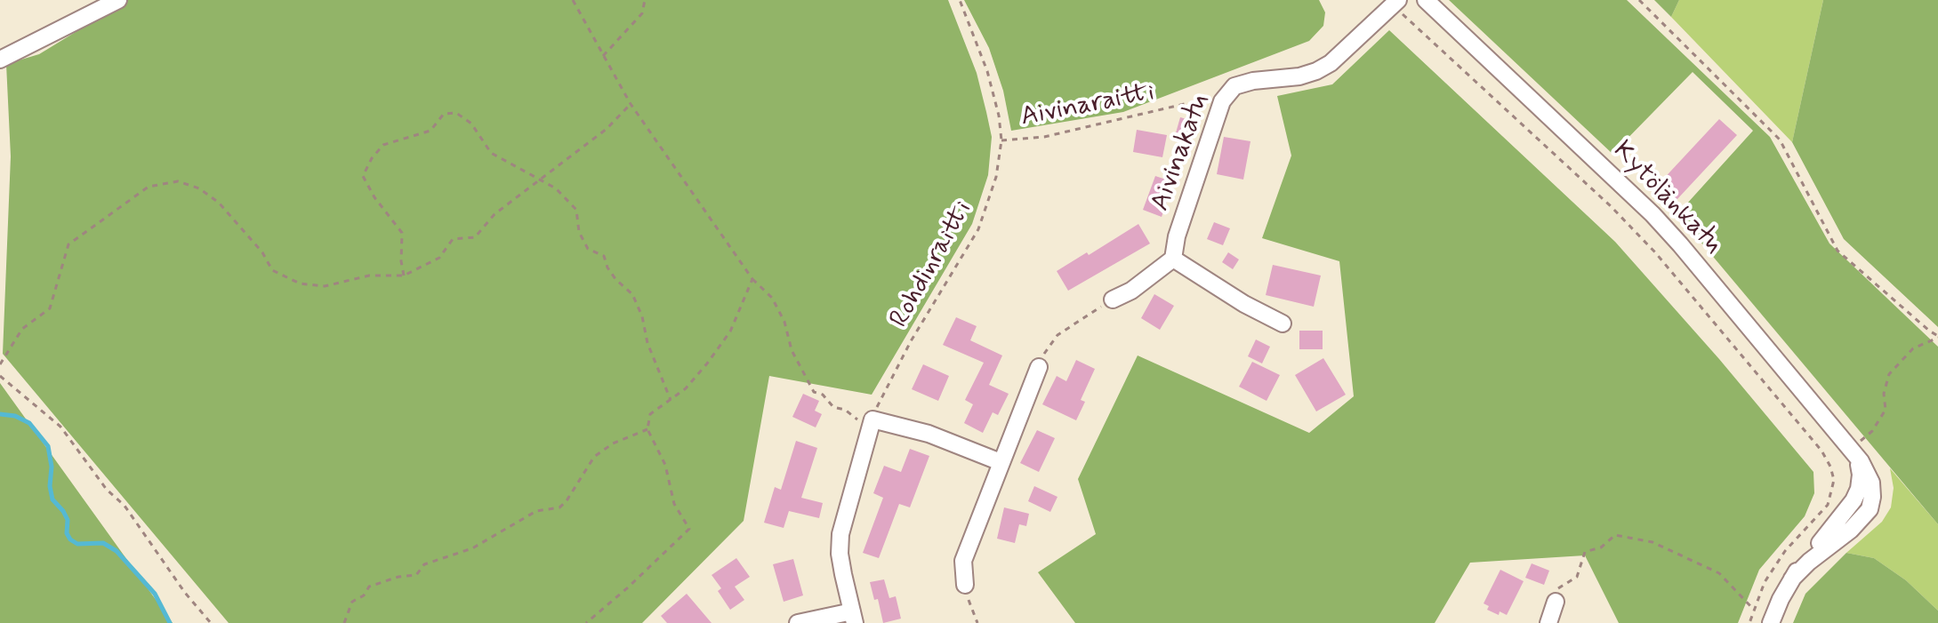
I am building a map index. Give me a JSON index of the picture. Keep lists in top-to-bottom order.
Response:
{
  "streets": {
    "street": ["Aivinakatu", "Kytölänkatu"],
    "path": ["Aivinaraitti", "Rohdinraitti"]
  },
  "crossings": [
    ["Aivinaraitti", "Aivinakatu"],
    ["Aivinaraitti", "Rohdinraitti"]
  ]
}
